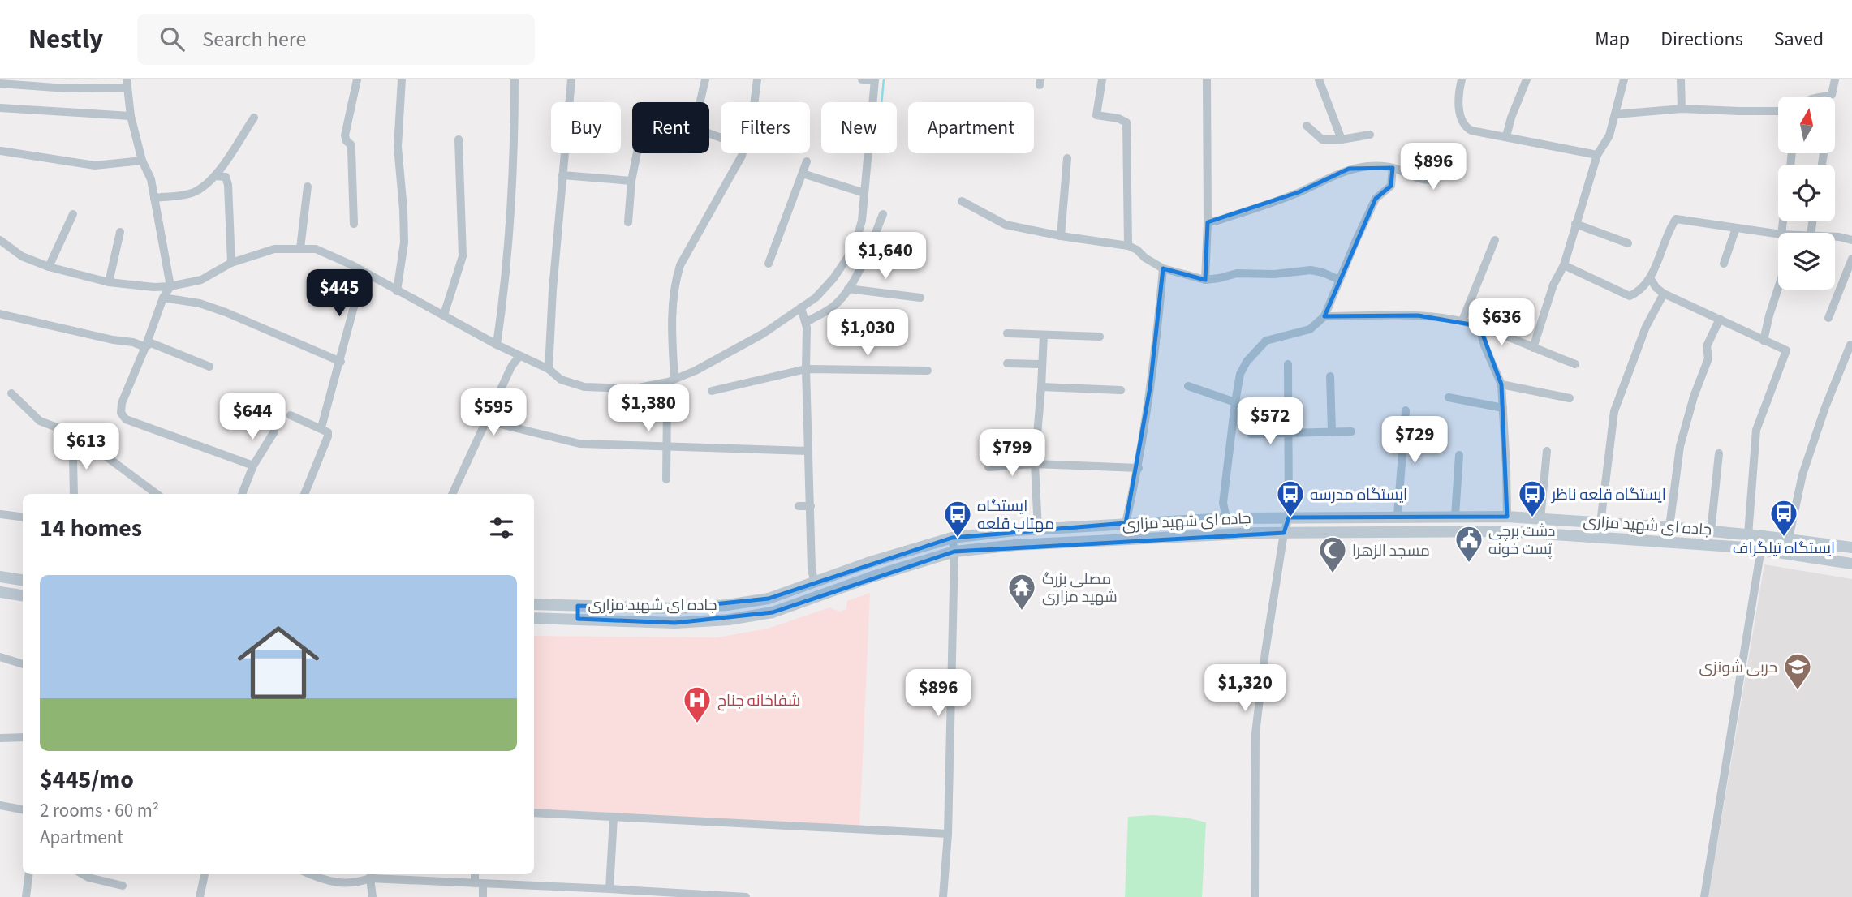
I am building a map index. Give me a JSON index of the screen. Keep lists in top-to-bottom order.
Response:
{
  "streets": {
    "main road": ["جاده ای شهید مزاری"]
  },
  "places": {
    "bus stop": [
      "ایستگاه مدرسه",
      "ایستگاه قلعه ناظر",
      "ایستگاه تیلگراف",
      "ایستگاه مهتاب قلعه"
    ],
    "public building": ["دشت برچی پُست خونه"],
    "mosque": ["مسجد الزهرا"],
    "temple": ["مصلی بزرگ شهید مزاری"],
    "school or university": ["حربی شونزی"],
    "hospital": ["شفاخانه جناح"]
  },
  "north": "top",
  "page": {
    "header": "Nestly",
    "search": "Search here",
    "nav": ["Map", "Directions", "Saved"],
    "chip": [
      "Buy",
      "Rent",
      "Filters",
      "New",
      "Apartment"
    ],
    "price": [
      "$896",
      "$1,640",
      "$445",
      "$636",
      "$1,030",
      "$1,380",
      "$595",
      "$644",
      "$572",
      "$729",
      "$613",
      "$799",
      "$1,320",
      "$896"
    ],
    "heading": "14 homes",
    "list": [
      {
        "name": "$445/mo",
        "note": "2 rooms · 60 m² · Apartment"
      }
    ]
  }
}
